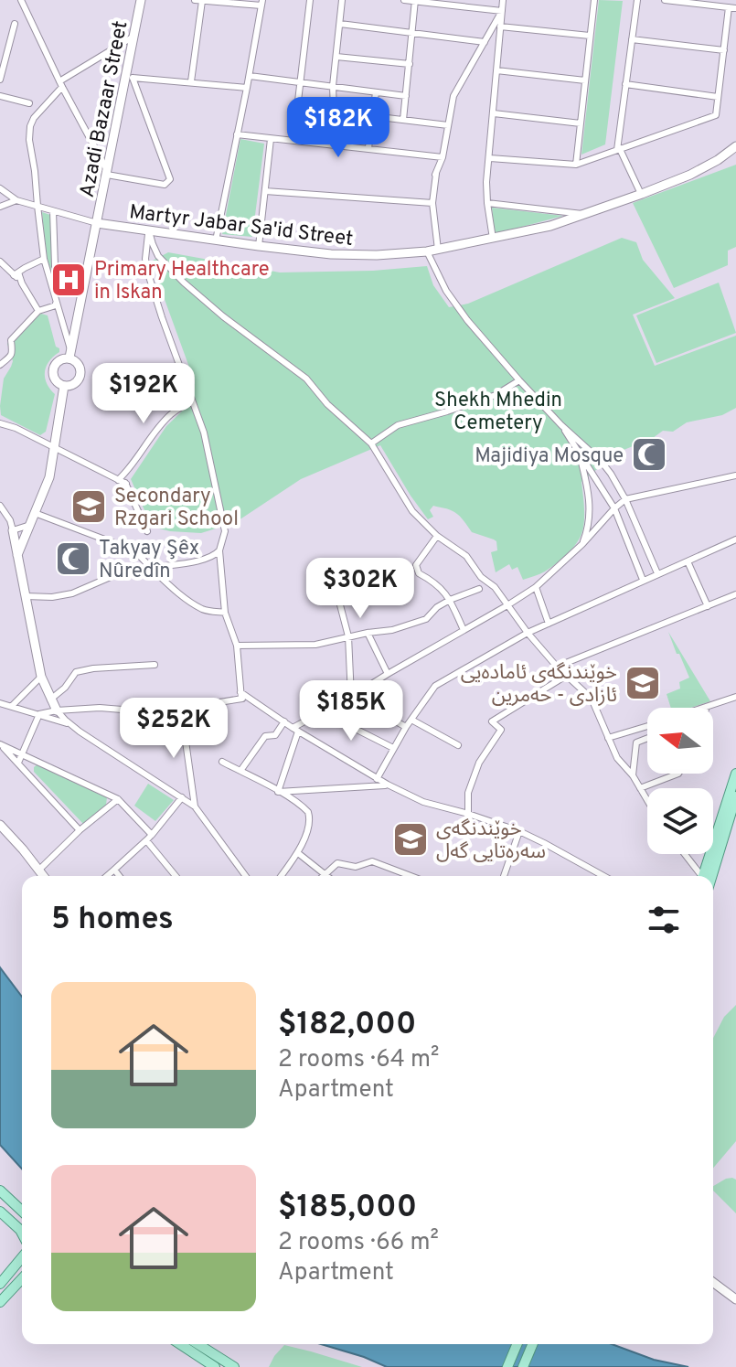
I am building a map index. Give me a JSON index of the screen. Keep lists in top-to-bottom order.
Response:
{
  "streets": {
    "street": ["Azadi Bazaar Street", "Martyr Jabar Sa'id Street"]
  },
  "crossings": [
    ["Azadi Bazaar Street", "Martyr Jabar Sa'id Street"]
  ],
  "parks": ["Shekh Mhedin Cemetery"],
  "places": {
    "hospital": ["Primary Healthcare in Iskan"],
    "mosque": ["Majidiya Mosque", "Takyay Şêx Nûredîn"],
    "school or university": ["Secondary Rzgari School", "خوێندنگەی ئامادەیی ئازادی - حەمرین", "خوێندنگەی سەرەتایی گەل"]
  },
  "north": "left",
  "page": {
    "price": [
      "$182K",
      "$192K",
      "$302K",
      "$185K",
      "$252K"
    ],
    "heading": "5 homes",
    "list": [
      {
        "name": "$182,000",
        "note": "2 rooms · 64 m² · Apartment"
      },
      {
        "name": "$185,000",
        "note": "2 rooms · 66 m² · Apartment"
      }
    ]
  }
}
